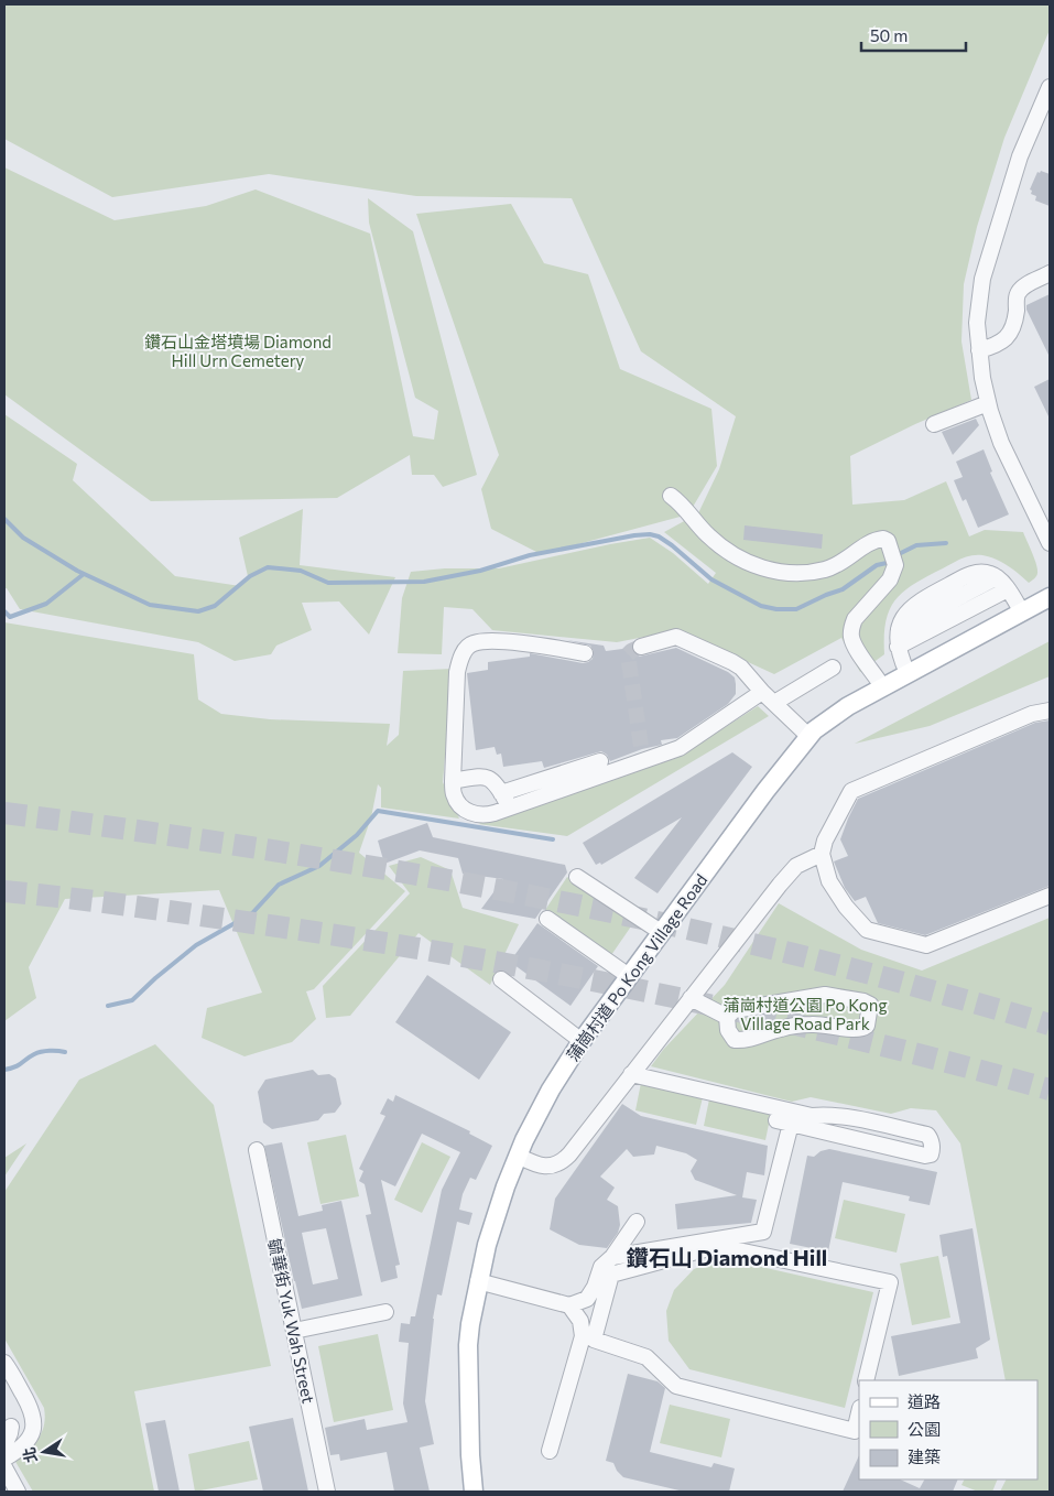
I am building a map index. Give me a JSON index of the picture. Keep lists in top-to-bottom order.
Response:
{
  "streets": {
    "main road": ["蒲崗村道 Po Kong Village Road"],
    "street": ["毓華街 Yuk Wah Street"]
  },
  "districts": ["鑽石山 Diamond Hill"],
  "parks": ["鑽石山金塔墳場 Diamond Hill Urn Cemetery", "蒲崗村道公園 Po Kong Village Road Park"],
  "legend": ["道路", "公園", "建築"],
  "scale_bar": "50 m",
  "north": "left"
}
